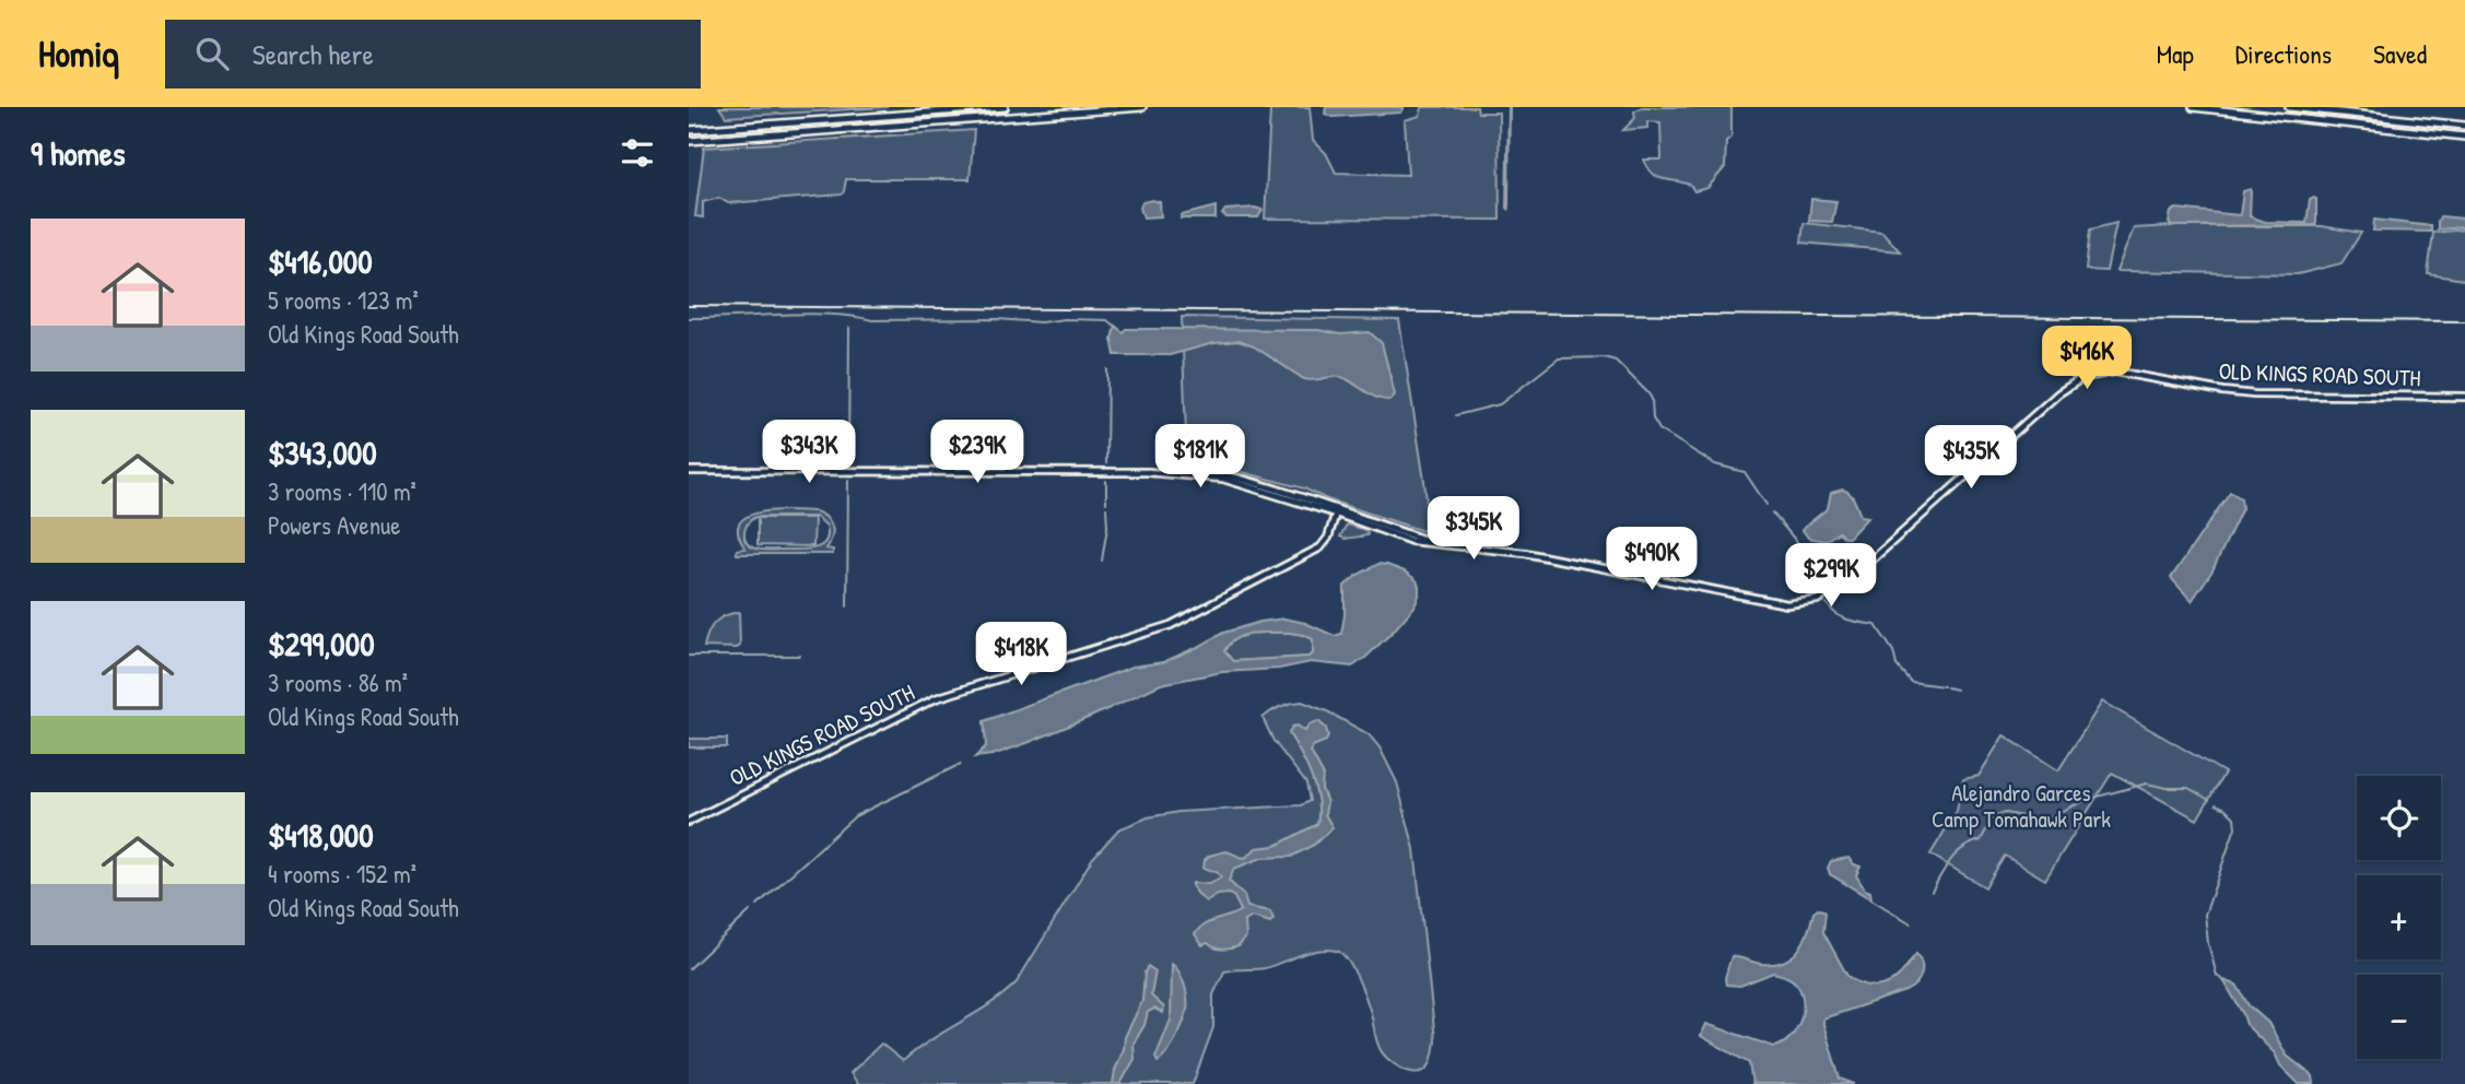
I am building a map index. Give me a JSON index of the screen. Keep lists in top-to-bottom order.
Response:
{
  "streets": {
    "street": ["OLD KINGS ROAD SOUTH"]
  },
  "parks": ["Alejandro Garces Camp Tomahawk Park"],
  "page": {
    "header": "Homiq",
    "search": "Search here",
    "nav": ["Map", "Directions", "Saved"],
    "heading": "9 homes",
    "list": [
      {
        "name": "$416,000",
        "note": "5 rooms · 123 m² · Old Kings Road South"
      },
      {
        "name": "$343,000",
        "note": "3 rooms · 110 m² · Powers Avenue"
      },
      {
        "name": "$299,000",
        "note": "3 rooms · 86 m² · Old Kings Road South"
      },
      {
        "name": "$418,000",
        "note": "4 rooms · 152 m² · Old Kings Road South"
      }
    ],
    "price": [
      "$416K",
      "$343K",
      "$239K",
      "$181K",
      "$435K",
      "$345K",
      "$490K",
      "$299K",
      "$418K"
    ],
    "map_buttons": ["+", "−"]
  }
}
